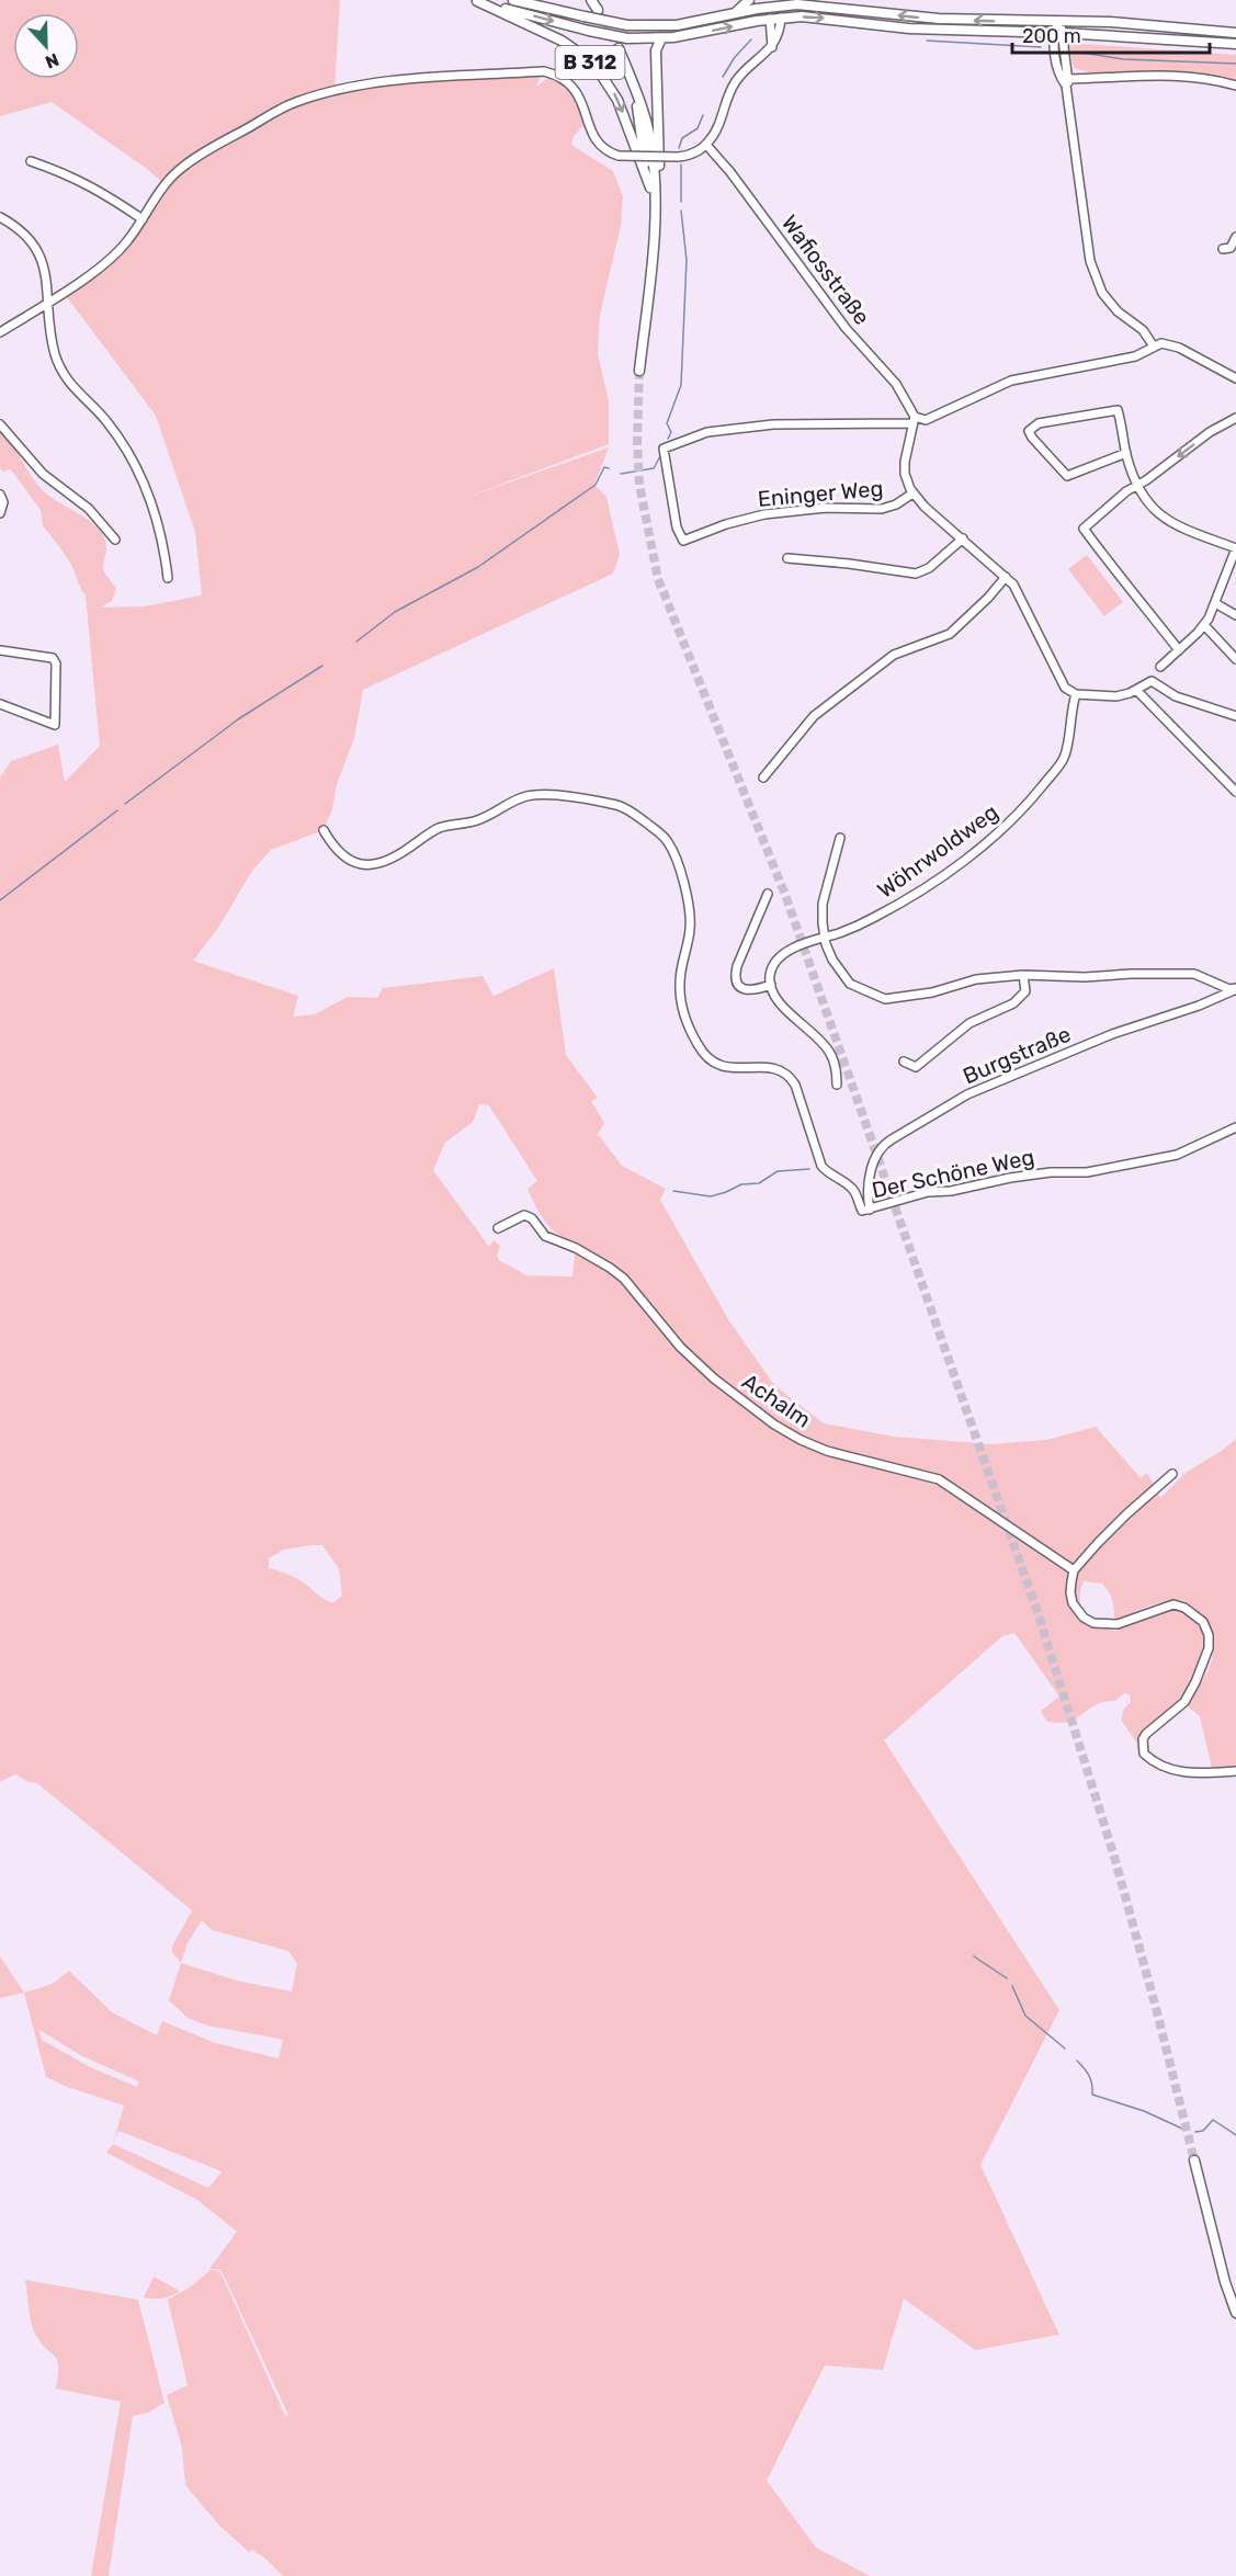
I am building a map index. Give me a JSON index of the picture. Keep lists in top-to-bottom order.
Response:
{
  "streets": {
    "main road": ["B 312"],
    "street": [
      "Wafiosstraße",
      "Eninger Weg",
      "Wöhrwoldweg",
      "Burgstraße",
      "Der Schöne Weg",
      "Achalm"
    ]
  },
  "crossings": [
    ["Wafiosstraße", "Eninger Weg"],
    ["Eninger Weg", "Wöhrwoldweg"],
    ["Burgstraße", "Der Schöne Weg"]
  ],
  "scale_bar": "200 m",
  "north": "bottom"
}
